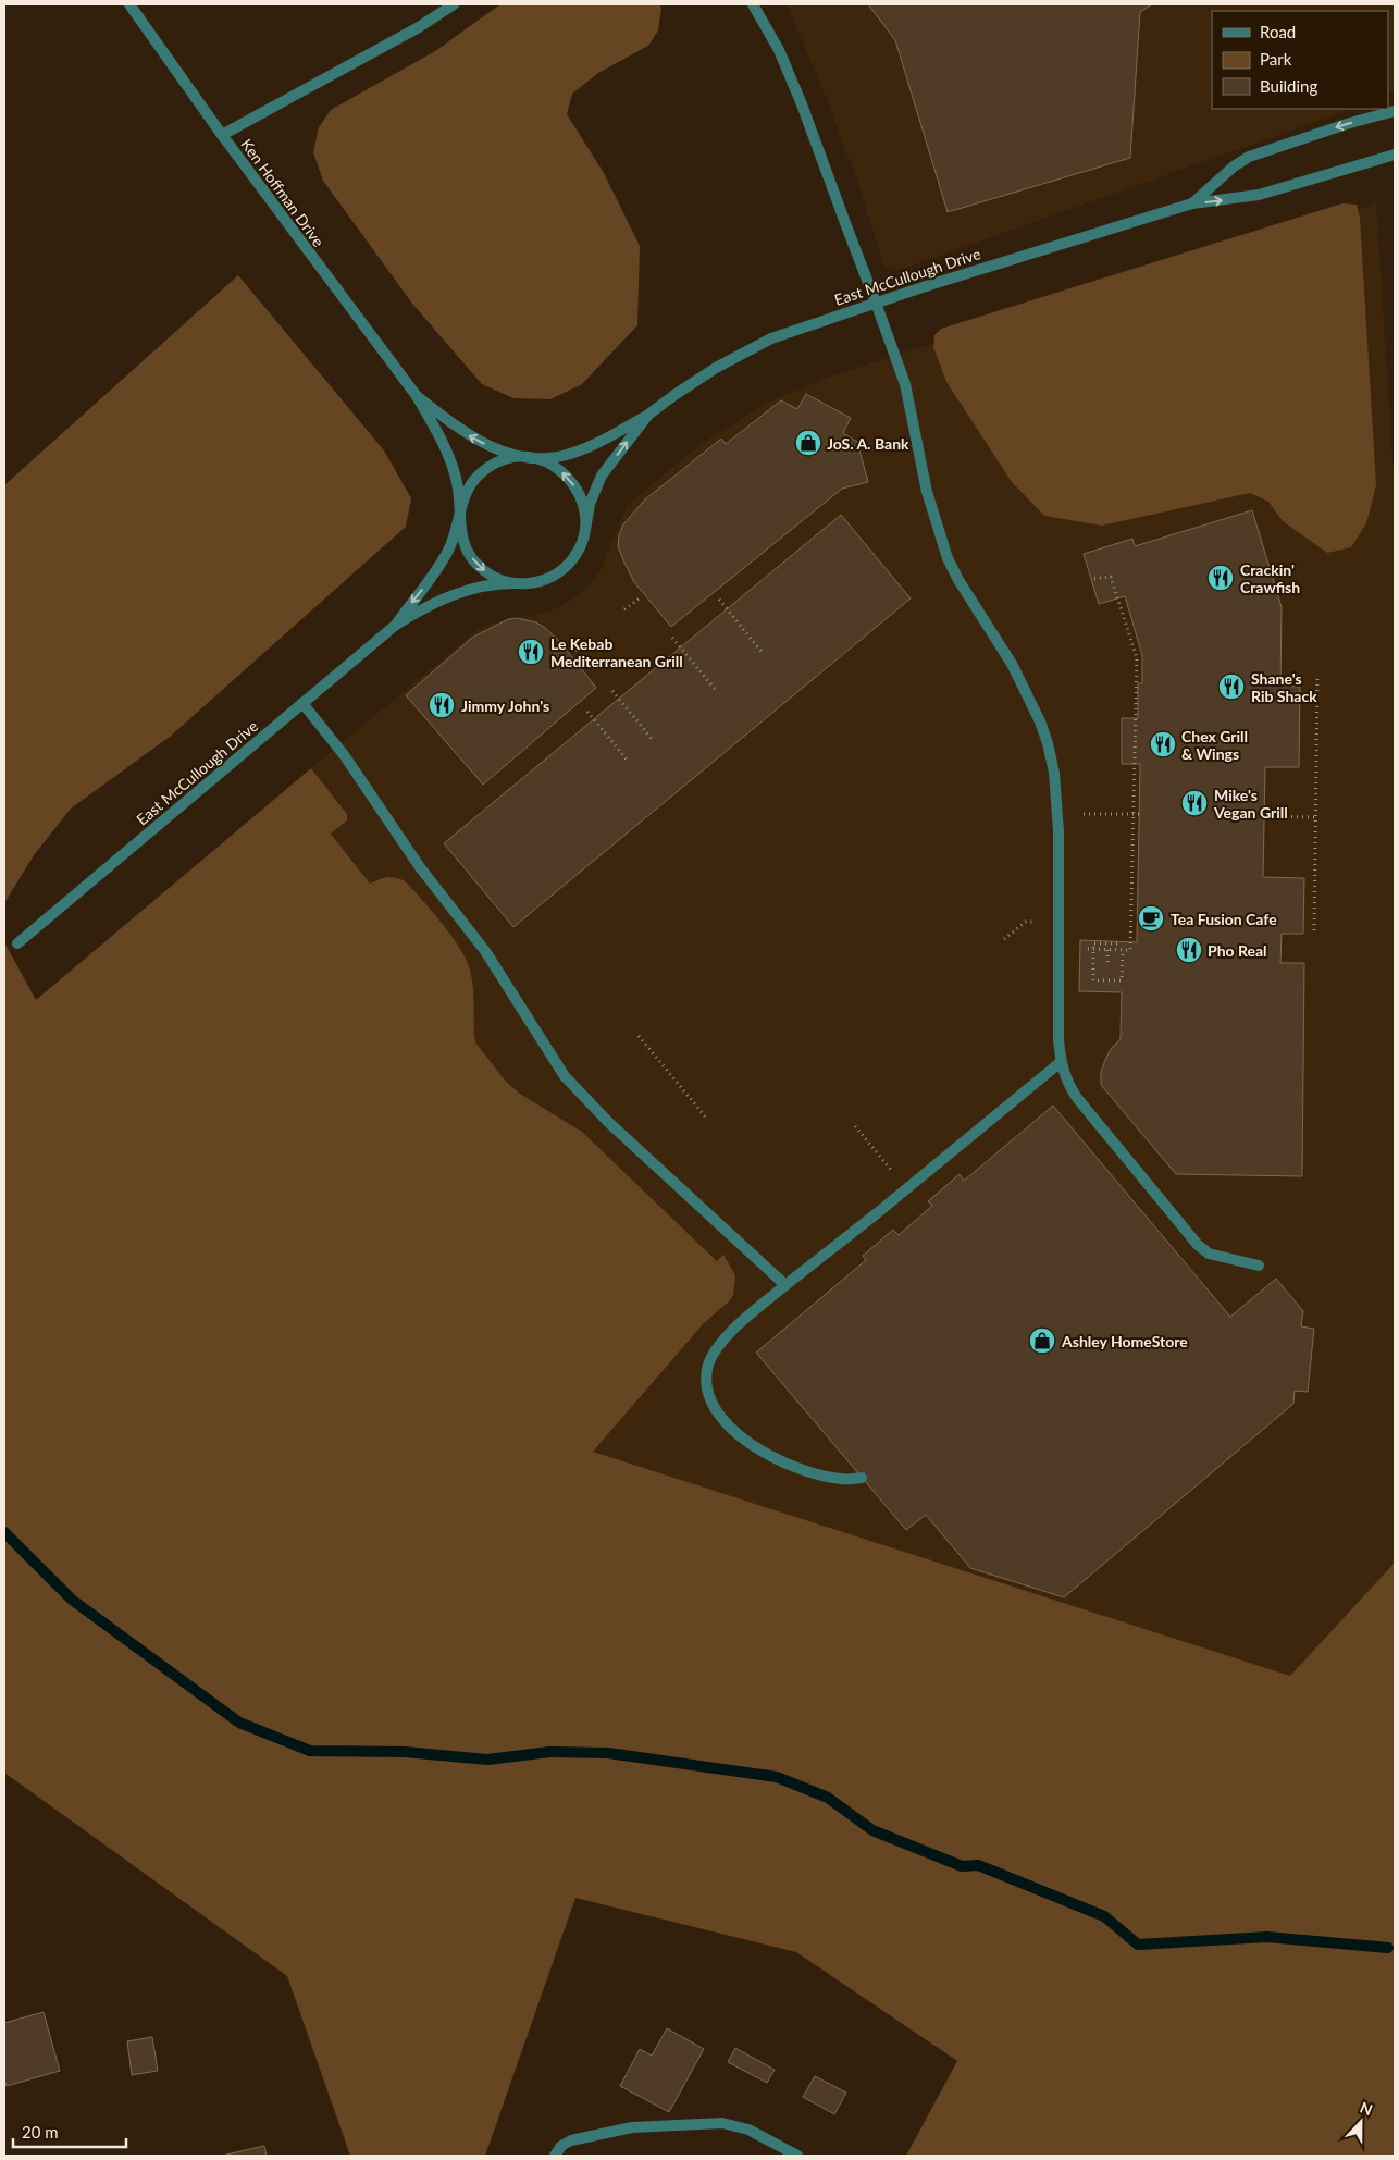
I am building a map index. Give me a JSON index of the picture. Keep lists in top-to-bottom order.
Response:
{
  "streets": {
    "street": ["Ken Hoffman Drive", "East McCullough Drive"]
  },
  "crossings": [
    ["Ken Hoffman Drive", "East McCullough Drive"]
  ],
  "places": {
    "shop": ["JoS. A. Bank", "Ashley HomeStore"],
    "restaurant": [
      "Crackin' Crawfish",
      "Le Kebab Mediterranean Grill",
      "Shane's Rib Shack",
      "Jimmy John's",
      "Chex Grill & Wings",
      "Mike's Vegan Grill",
      "Pho Real"
    ],
    "cafe": ["Tea Fusion Cafe"]
  },
  "legend": ["Road", "Park", "Building"],
  "scale_bar": "20 m",
  "north": "top"
}
